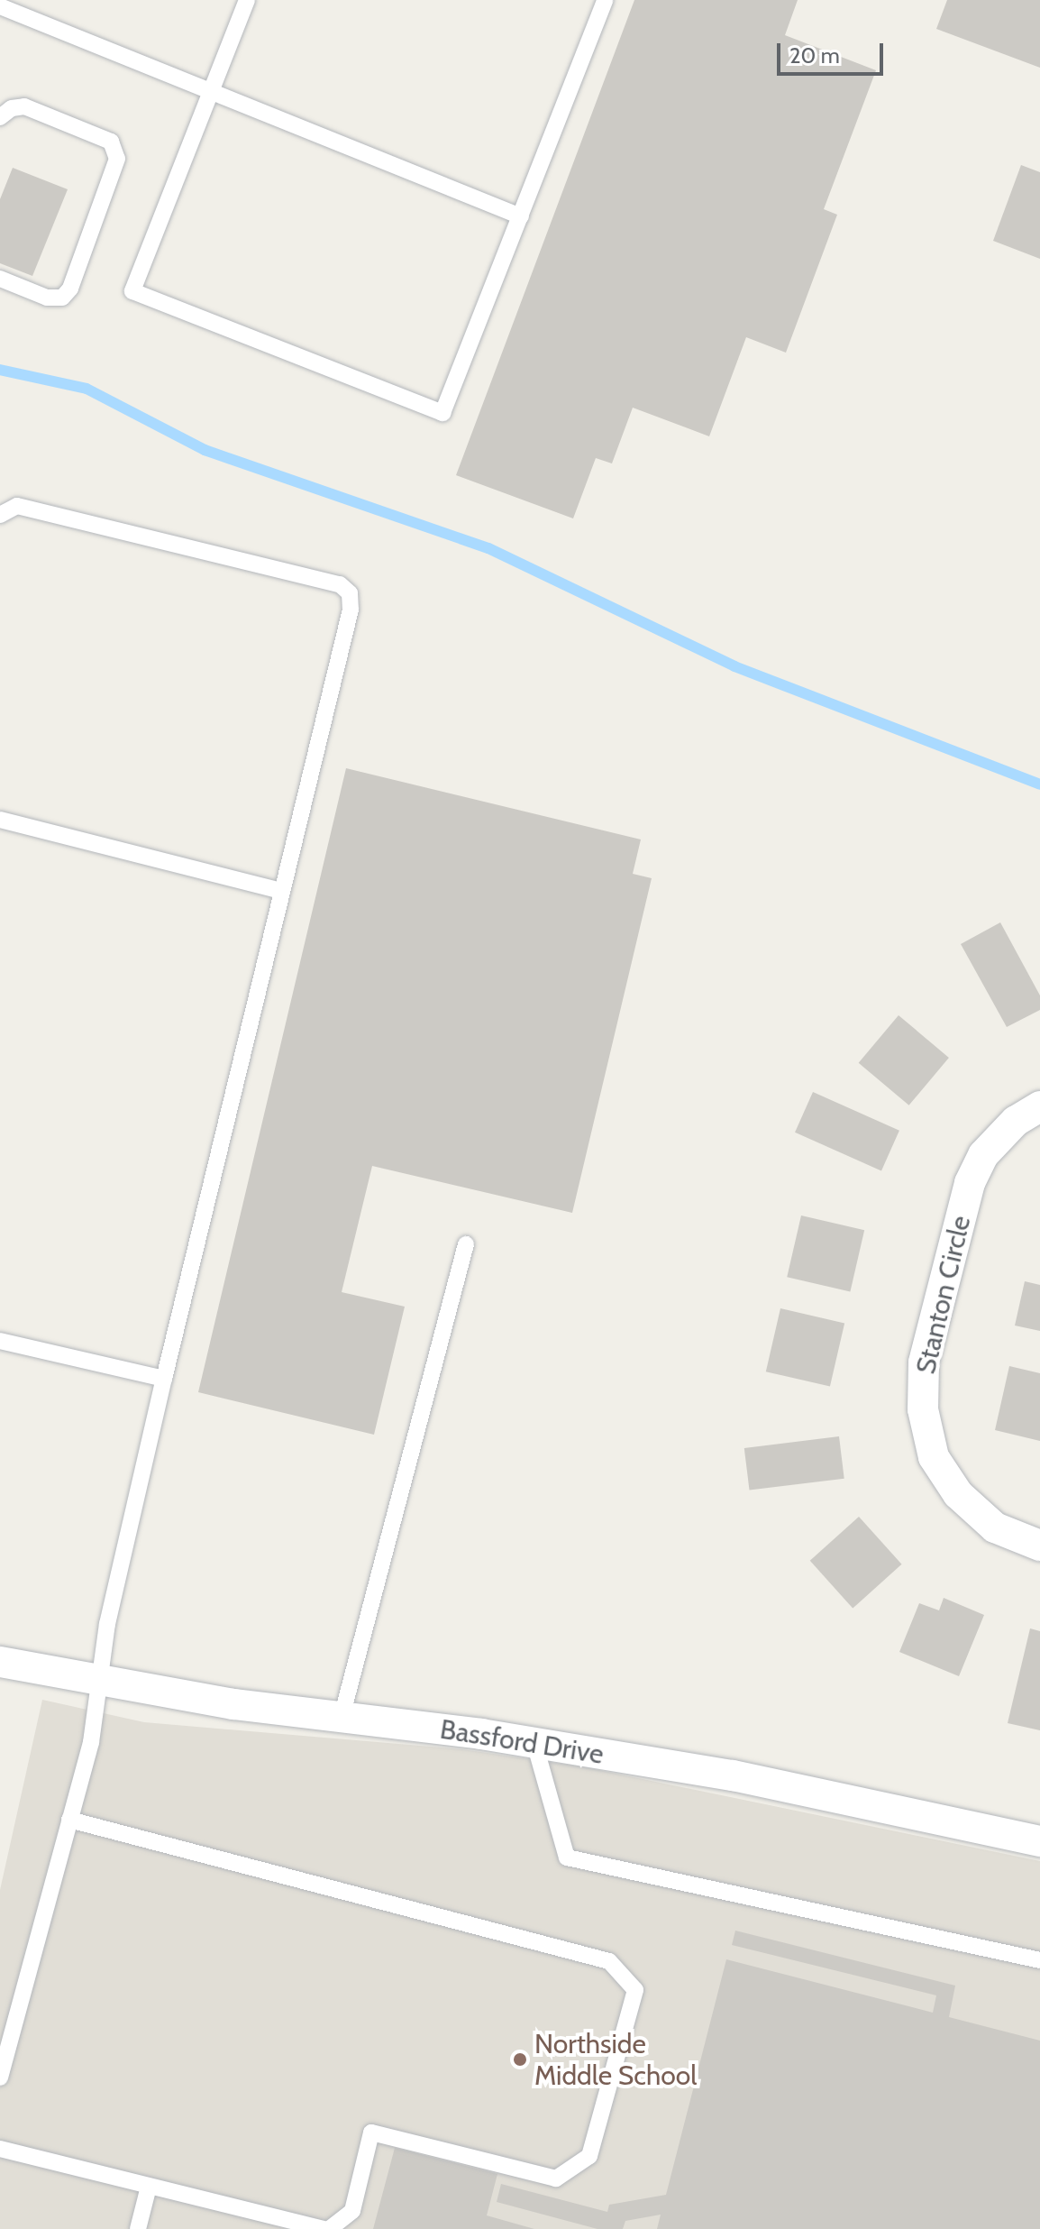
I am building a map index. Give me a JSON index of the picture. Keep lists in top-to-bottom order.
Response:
{
  "streets": {
    "street": ["Stanton Circle", "Bassford Drive"]
  },
  "places": ["Northside Middle School"],
  "scale_bar": "20 m"
}
